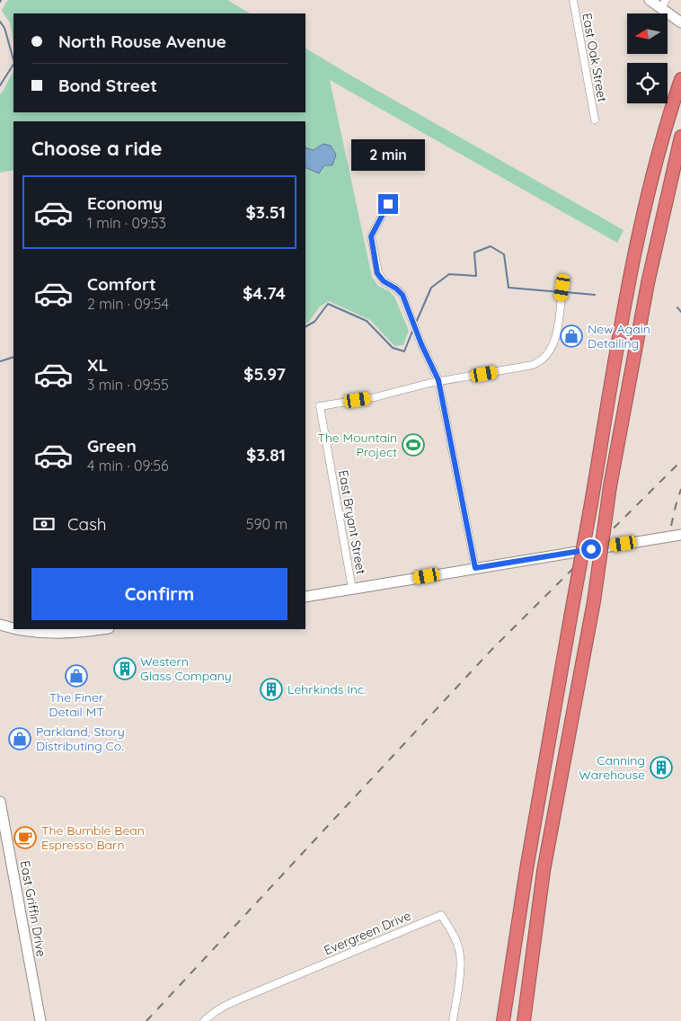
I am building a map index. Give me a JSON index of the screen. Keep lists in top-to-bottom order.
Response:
{
  "streets": {
    "main road": ["East Griffin Drive"],
    "street": ["East Oak Street", "East Bryant Street", "Evergreen Drive"]
  },
  "places": {
    "shop": ["New Again Detailing", "The Finer Detail MT", "Parkland, Story Distributing Co."],
    "sports": ["The Mountain Project"],
    "building": ["Western Glass Company", "Lehrkinds Inc.", "Canning Warehouse"],
    "cafe": ["The Bumble Bean Espresso Barn"]
  },
  "north": "left",
  "page": {
    "banner": ["North Rouse Avenue", "Bond Street"],
    "heading": "Choose a ride",
    "bubble": "2 min",
    "list": [
      {
        "name": "Economy",
        "note": "1 min · 09:53",
        "value": "$3.51"
      },
      {
        "name": "Comfort",
        "note": "2 min · 09:54",
        "value": "$4.74"
      },
      {
        "name": "XL",
        "note": "3 min · 09:55",
        "value": "$5.97"
      },
      {
        "name": "Green",
        "note": "4 min · 09:56",
        "value": "$3.81"
      }
    ],
    "pay": ["Cash", "590 m"],
    "buttons": "Confirm"
  }
}
